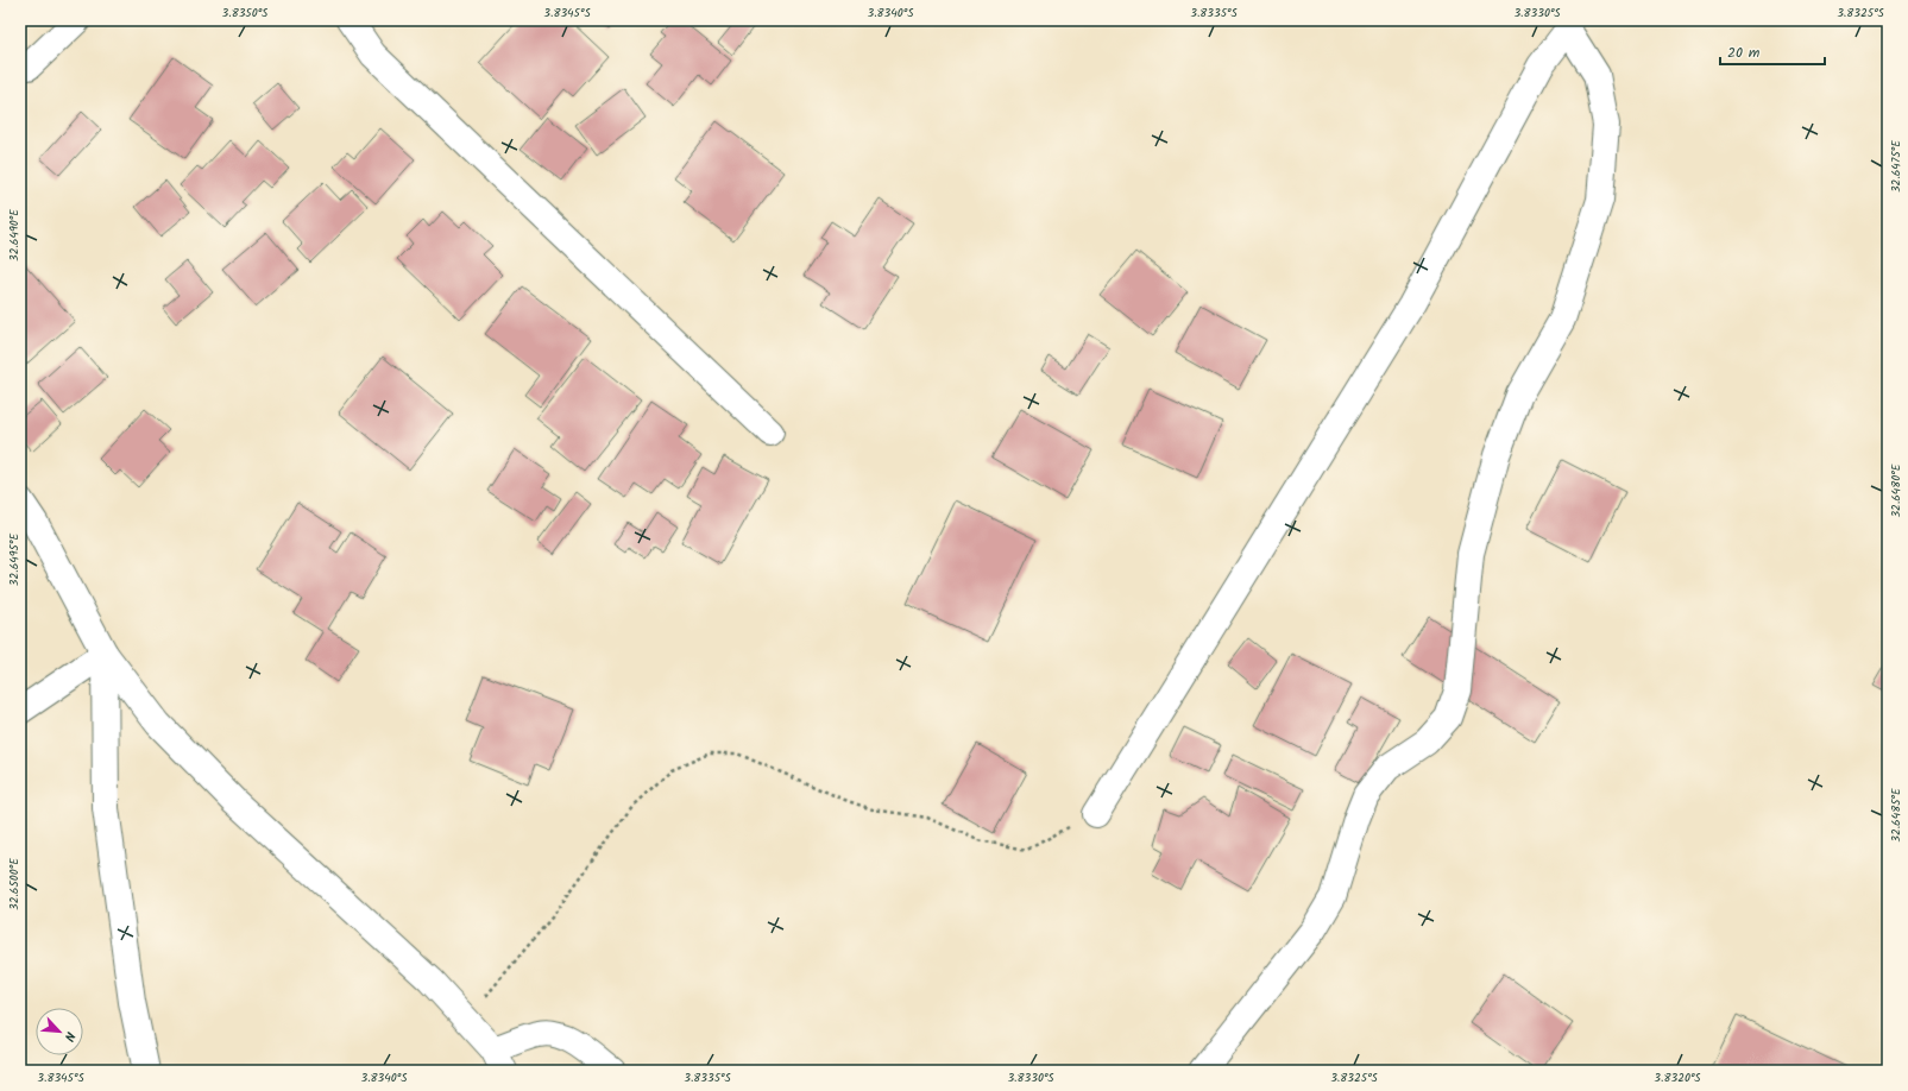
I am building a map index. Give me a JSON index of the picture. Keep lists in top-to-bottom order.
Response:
{
  "scale_bar": "20 m",
  "north": "bottom right",
  "coordinates": [
    "3.8350°S",
    "3.8345°S",
    "3.8340°S",
    "3.8335°S",
    "3.8330°S",
    "3.8325°S",
    "32.6475°E",
    "32.6490°E",
    "32.6480°E",
    "32.6495°E",
    "32.6485°E",
    "32.6500°E",
    "3.8320°S"
  ]
}
